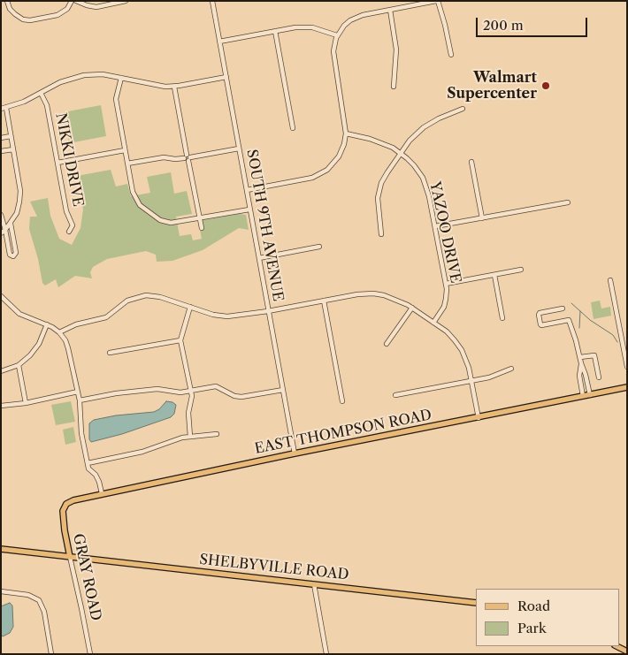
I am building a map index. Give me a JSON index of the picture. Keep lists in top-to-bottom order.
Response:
{
  "streets": {
    "main road": ["EAST THOMPSON ROAD", "SHELBYVILLE ROAD", "GRAY ROAD"],
    "street": ["NIKKI DRIVE", "SOUTH 9TH AVENUE", "YAZOO DRIVE"]
  },
  "crossings": [
    ["SOUTH 9TH AVENUE", "EAST THOMPSON ROAD"],
    ["EAST THOMPSON ROAD", "GRAY ROAD"],
    ["SHELBYVILLE ROAD", "GRAY ROAD"]
  ],
  "places": ["Walmart Supercenter"],
  "legend": ["Road", "Park"],
  "scale_bar": "200 m"
}
